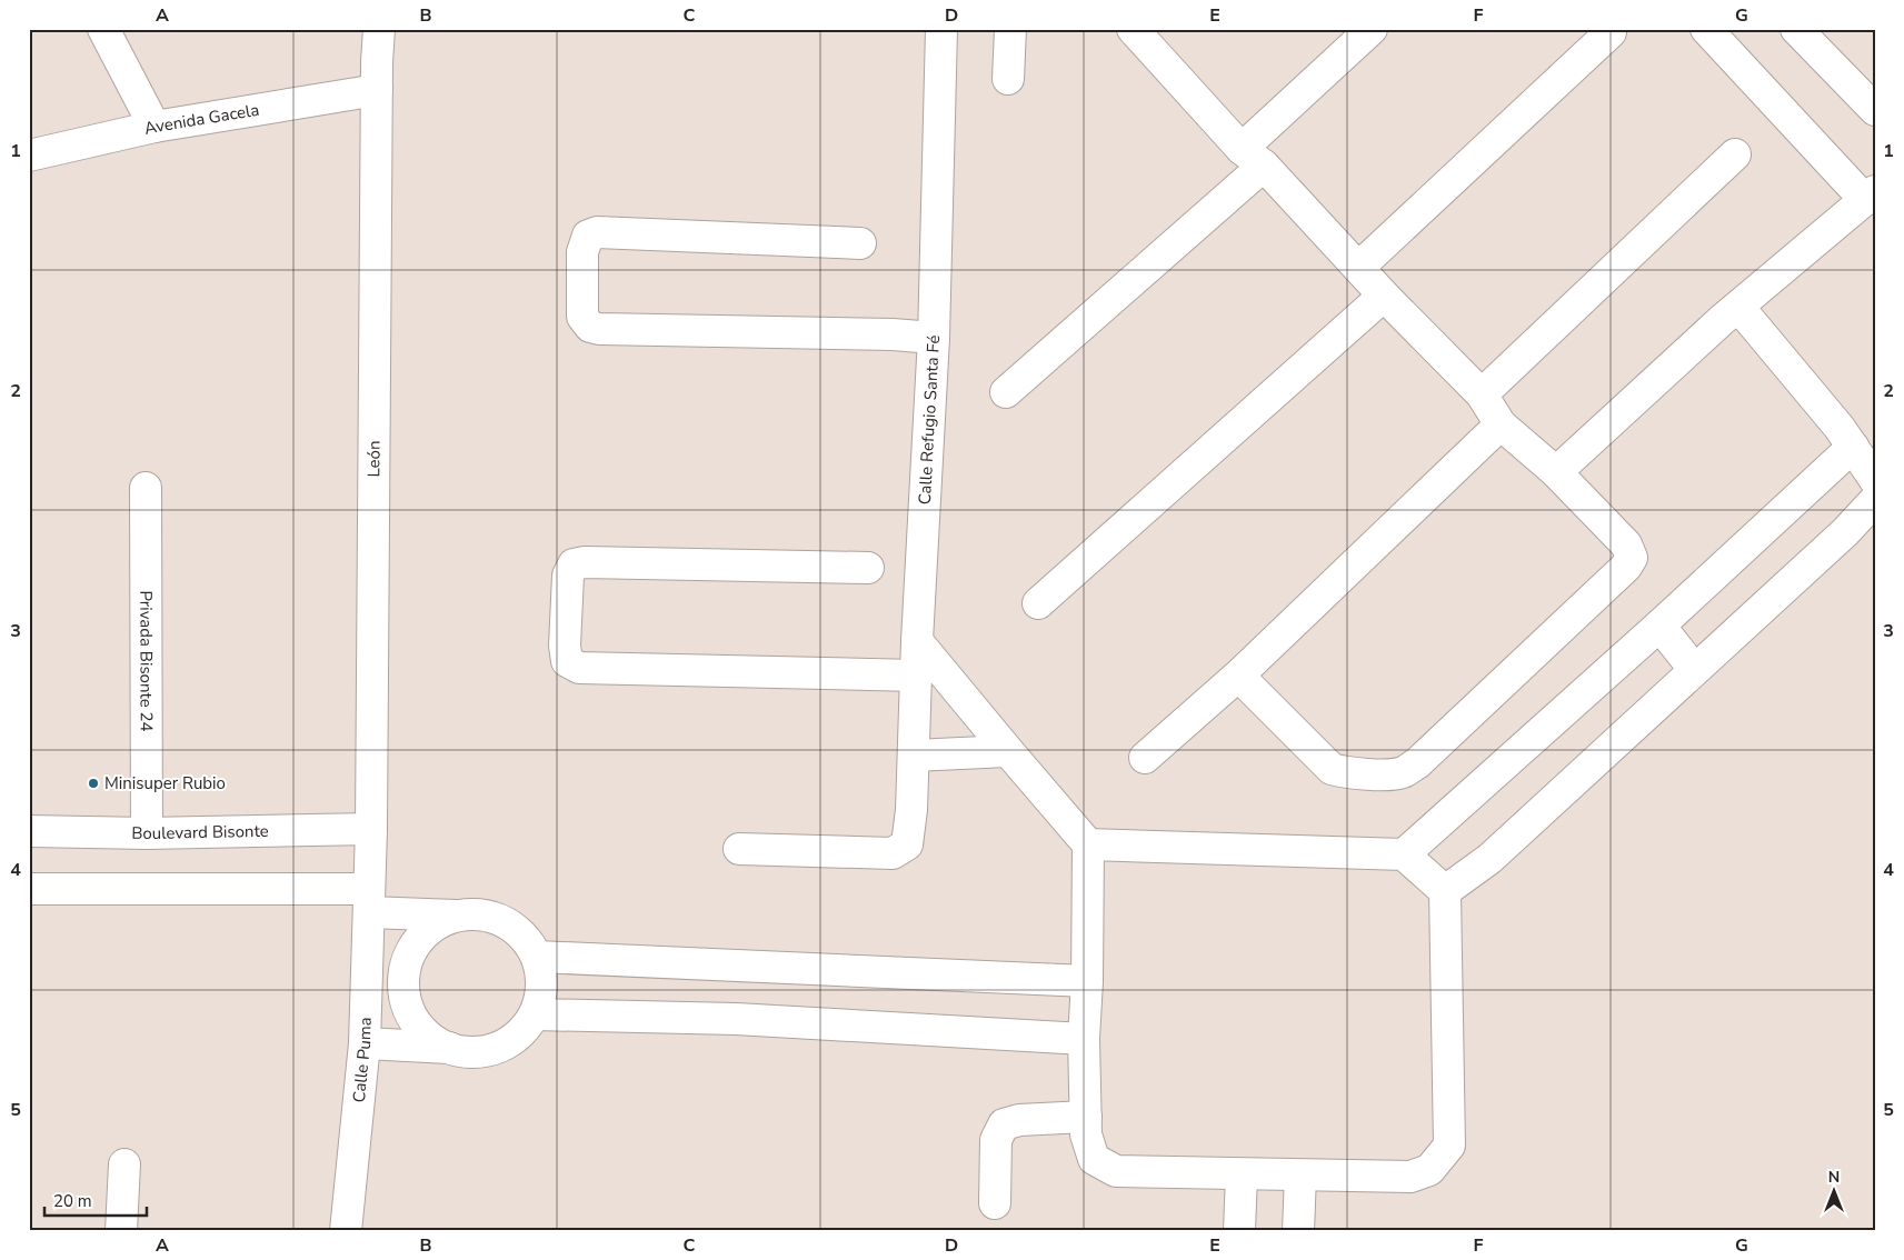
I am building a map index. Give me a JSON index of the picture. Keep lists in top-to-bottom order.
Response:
{
  "streets": {
    "street": [
      "Avenida Gacela",
      "Calle Refugio Santa Fé",
      "León",
      "Privada Bisonte 24",
      "Boulevard Bisonte",
      "Calle Puma"
    ]
  },
  "crossings": [
    ["Avenida Gacela", "León"],
    ["León", "Boulevard Bisonte"],
    ["León", "Calle Puma"],
    ["Privada Bisonte 24", "Boulevard Bisonte"]
  ],
  "places": ["Minisuper Rubio"],
  "scale_bar": "20 m",
  "north": "top",
  "grid": {
    "columns": [
      "A",
      "B",
      "C",
      "D",
      "E",
      "F",
      "G"
    ],
    "rows": [
      "1",
      "2",
      "3",
      "4",
      "5"
    ]
  }
}
